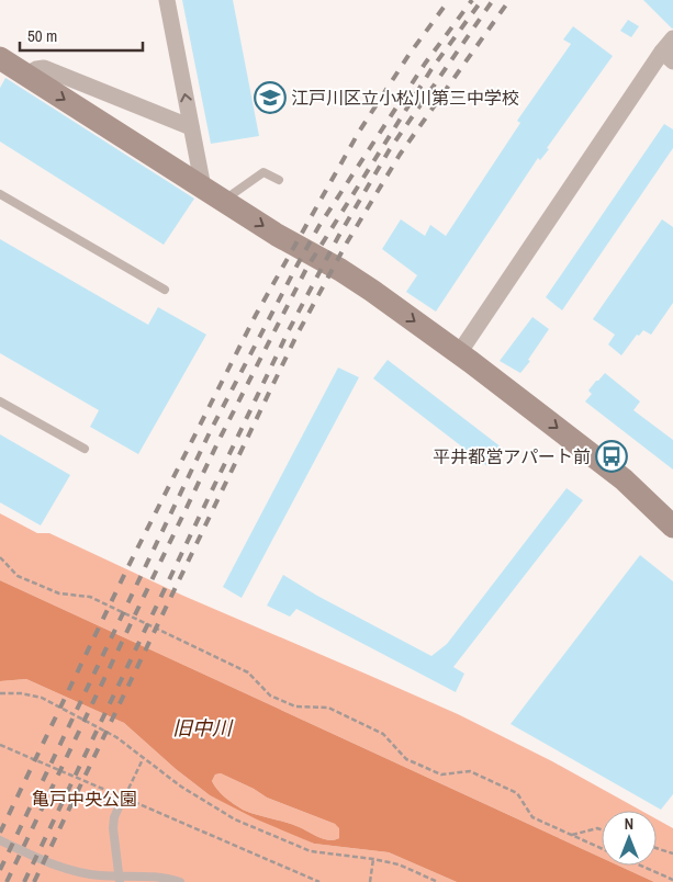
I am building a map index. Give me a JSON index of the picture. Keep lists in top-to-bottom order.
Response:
{
  "water": ["旧中川"],
  "parks": ["亀戸中央公園"],
  "places": {
    "school or university": ["江戸川区立小松川第三中学校"],
    "bus stop": ["平井都営アパート前"]
  },
  "scale_bar": "50 m",
  "north": "top"
}
